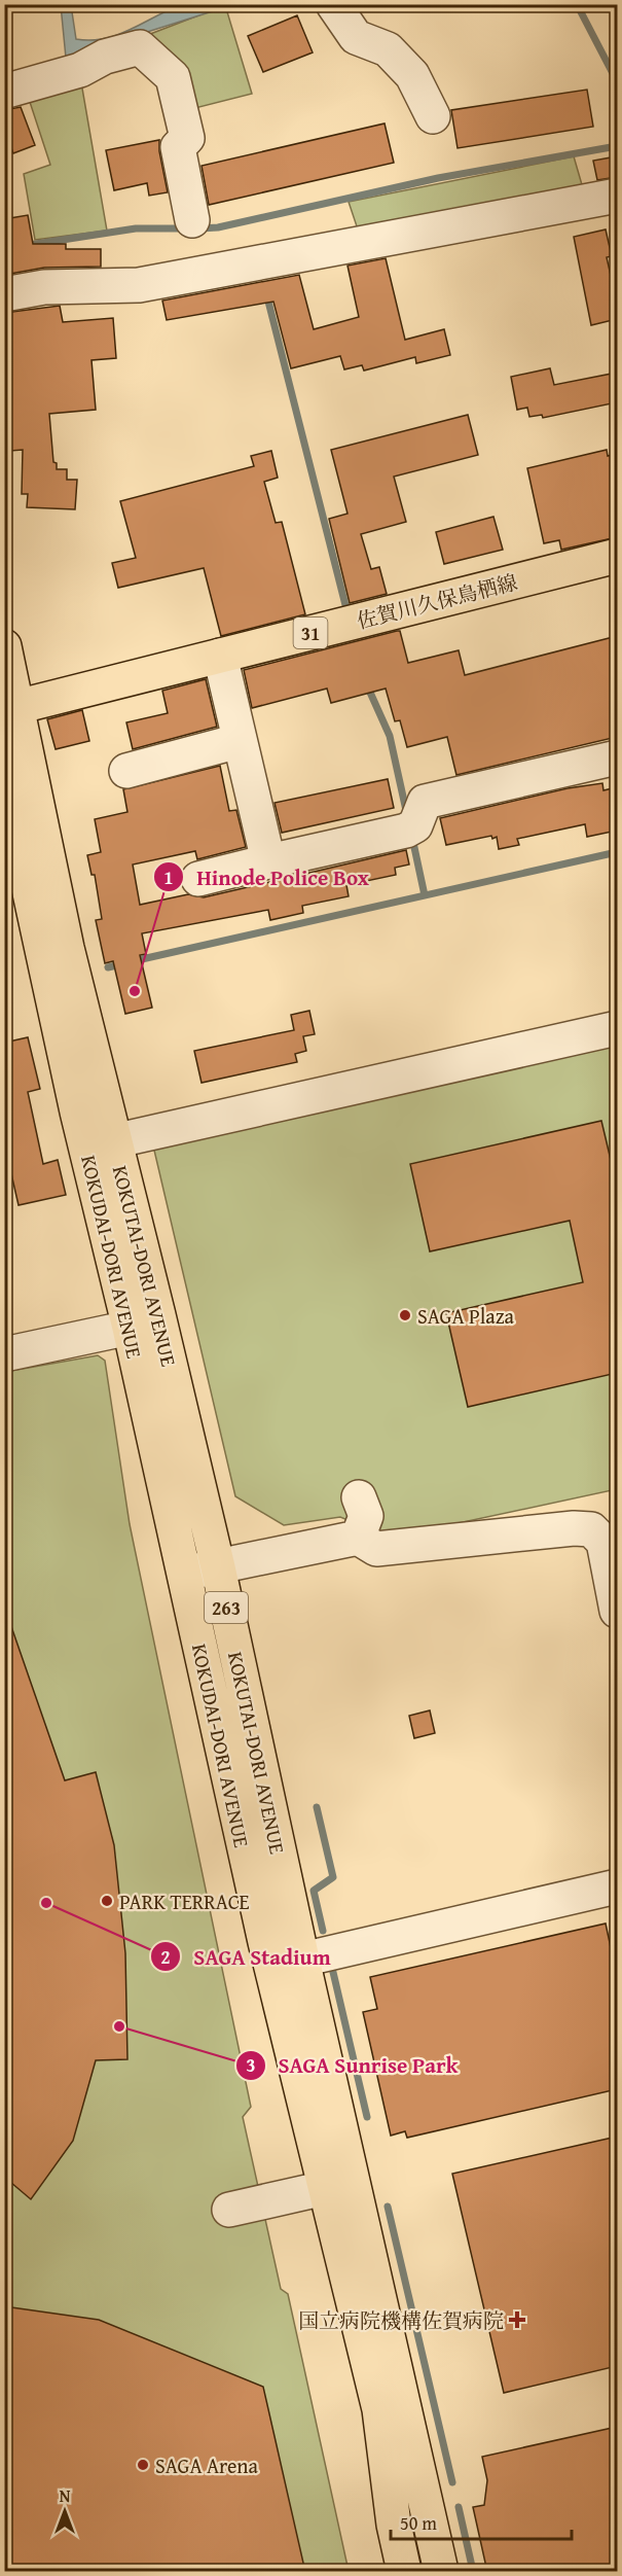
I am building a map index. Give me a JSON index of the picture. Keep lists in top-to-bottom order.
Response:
{
  "streets": {
    "main road": [
      "佐賀川久保鳥栖線",
      "31",
      "KOKUDAI-DORI AVENUE",
      "KOKUTAI-DORI AVENUE",
      "263"
    ]
  },
  "crossings": [
    ["佐賀川久保鳥栖線", "KOKUTAI-DORI AVENUE"]
  ],
  "places": {
    "other": [
      "Hinode Police Box",
      "SAGA Plaza",
      "PARK TERRACE",
      "SAGA Stadium",
      "SAGA Sunrise Park",
      "SAGA Arena"
    ],
    "health": ["国立病院機構佐賀病院"]
  },
  "scale_bar": "50 m",
  "north": "top"
}
